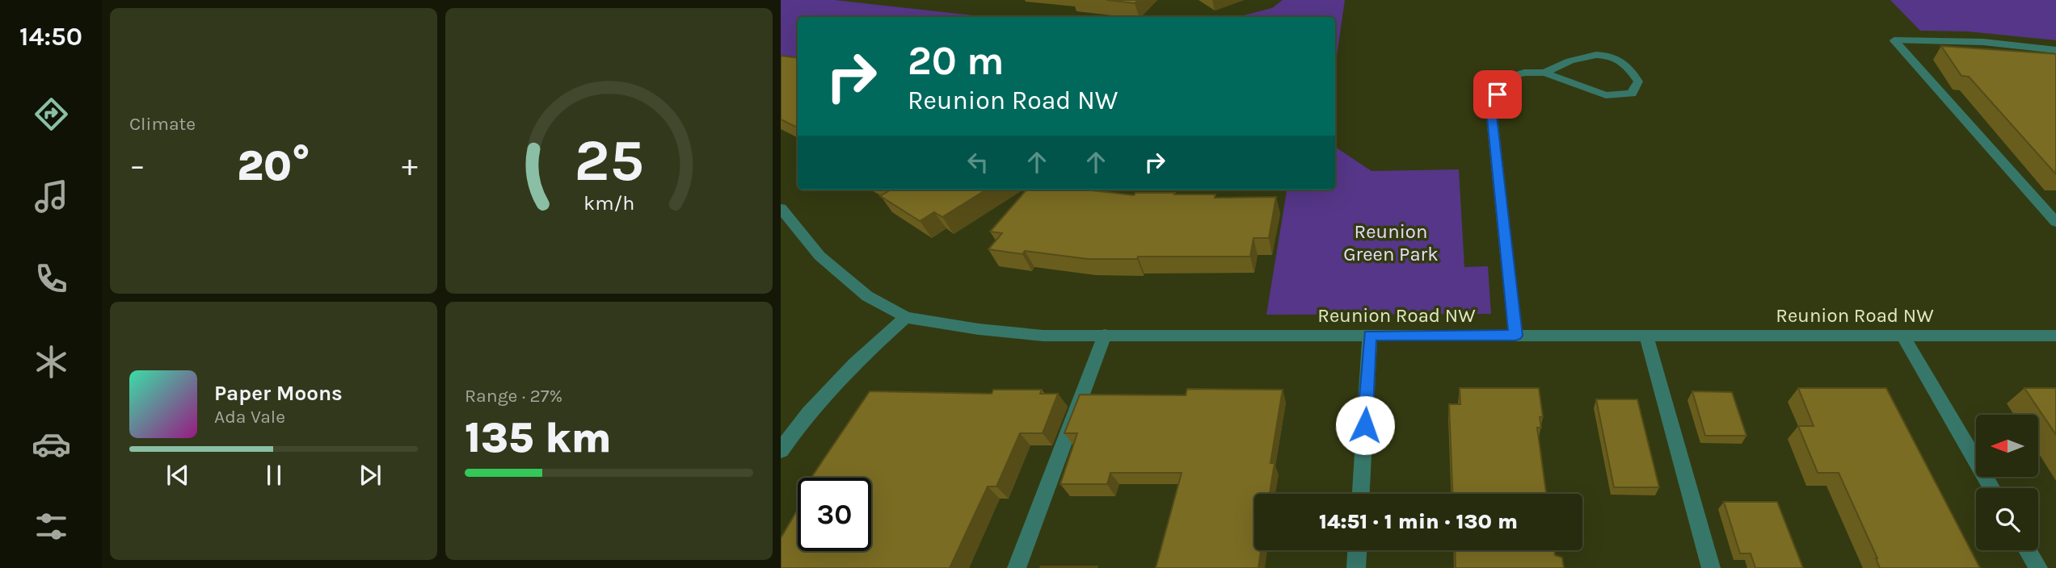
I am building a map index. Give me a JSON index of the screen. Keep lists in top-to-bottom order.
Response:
{
  "streets": {
    "street": ["Reunion Road NW"]
  },
  "parks": ["Reunion Green Park"],
  "north": "left",
  "page": {
    "tabs": "14:50",
    "tile": [
      "Climate",
      ["Range · 27%", "135 km"]
    ],
    "turn": ["20 m", "Reunion Road NW"],
    "heat": ["−", "20°", "+"],
    "song": ["Paper Moons", "Ada Vale"],
    "limit": "30",
    "trip": "14:51 · 1 min · 130 m",
    "gauge": ["25", "km/h"]
  }
}
